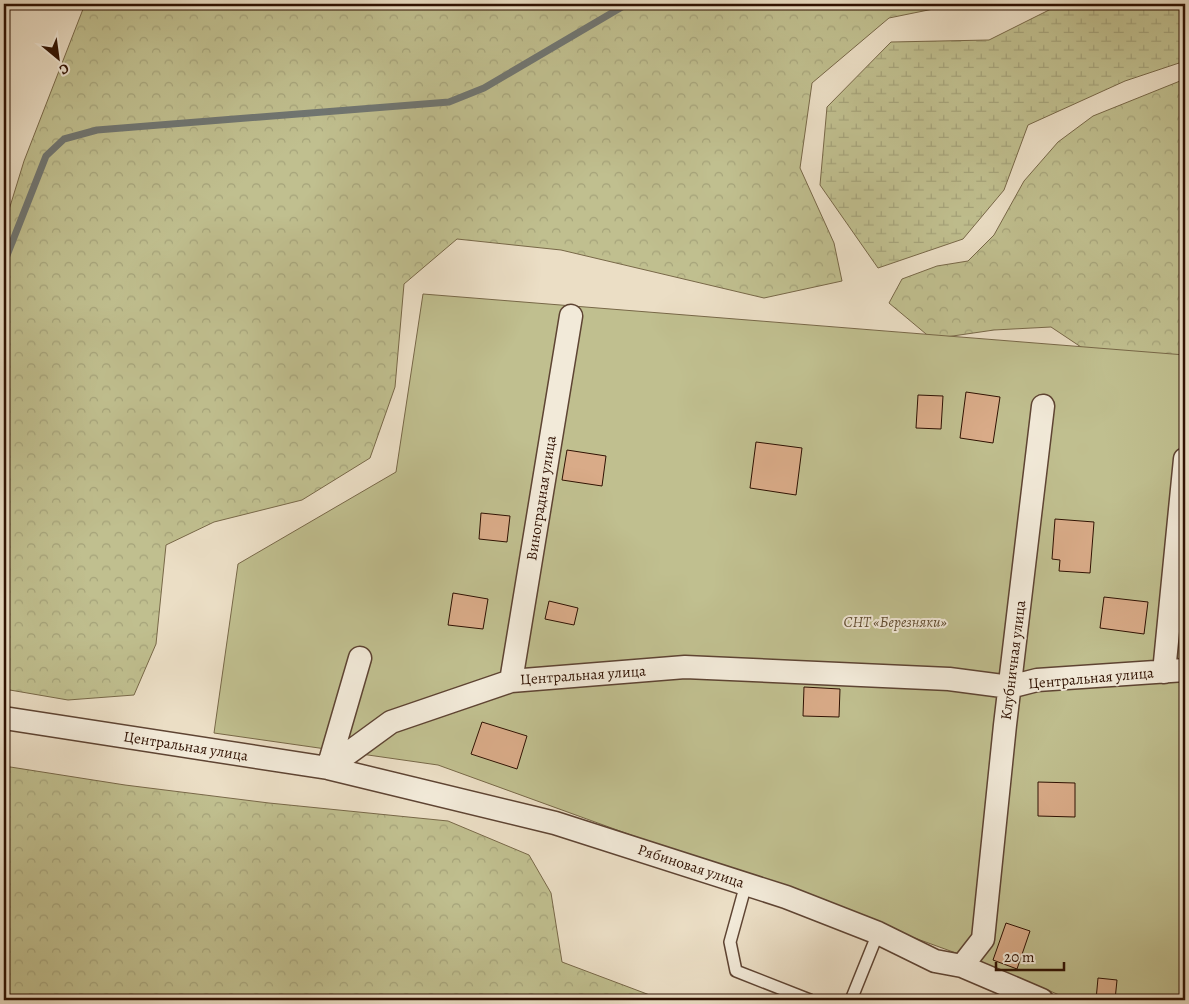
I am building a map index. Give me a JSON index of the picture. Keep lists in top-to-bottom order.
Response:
{
  "streets": {
    "street": [
      "Виноградная улица",
      "Клубничная улица",
      "Центральная улица",
      "Рябиновая улица"
    ]
  },
  "crossings": [
    ["Виноградная улица", "Центральная улица"],
    ["Клубничная улица", "Центральная улица"],
    ["Клубничная улица", "Рябиновая улица"],
    ["Центральная улица", "Рябиновая улица"]
  ],
  "parks": ["СНТ «Березняки»"],
  "scale_bar": "20 m",
  "north": "bottom right"
}
